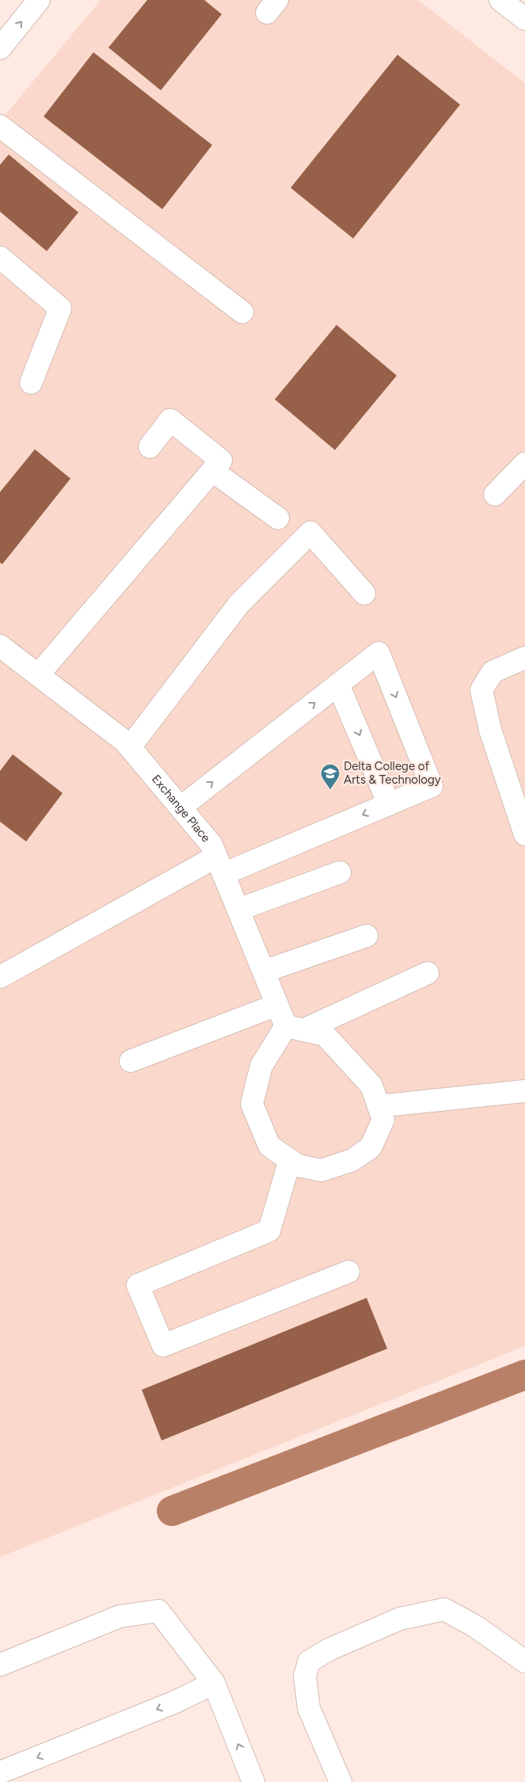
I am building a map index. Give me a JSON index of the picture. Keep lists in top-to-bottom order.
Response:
{
  "streets": {
    "street": ["Exchange Place"]
  },
  "places": {
    "school or university": ["Delta College of Arts & Technology"]
  }
}
